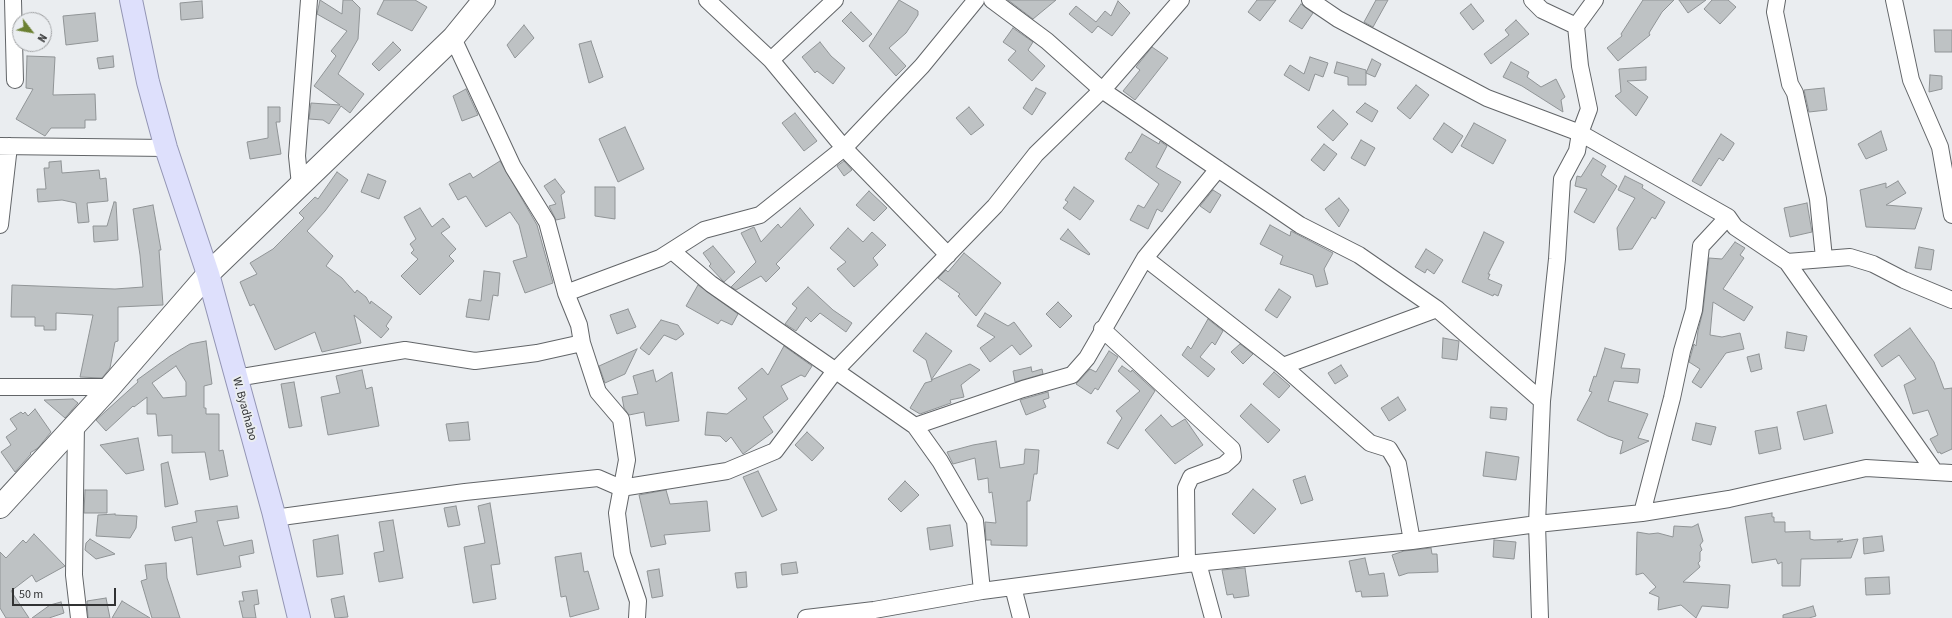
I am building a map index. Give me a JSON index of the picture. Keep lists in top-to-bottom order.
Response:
{
  "streets": {
    "main road": ["W. Byadhabo"]
  },
  "scale_bar": "50 m",
  "north": "bottom right"
}
